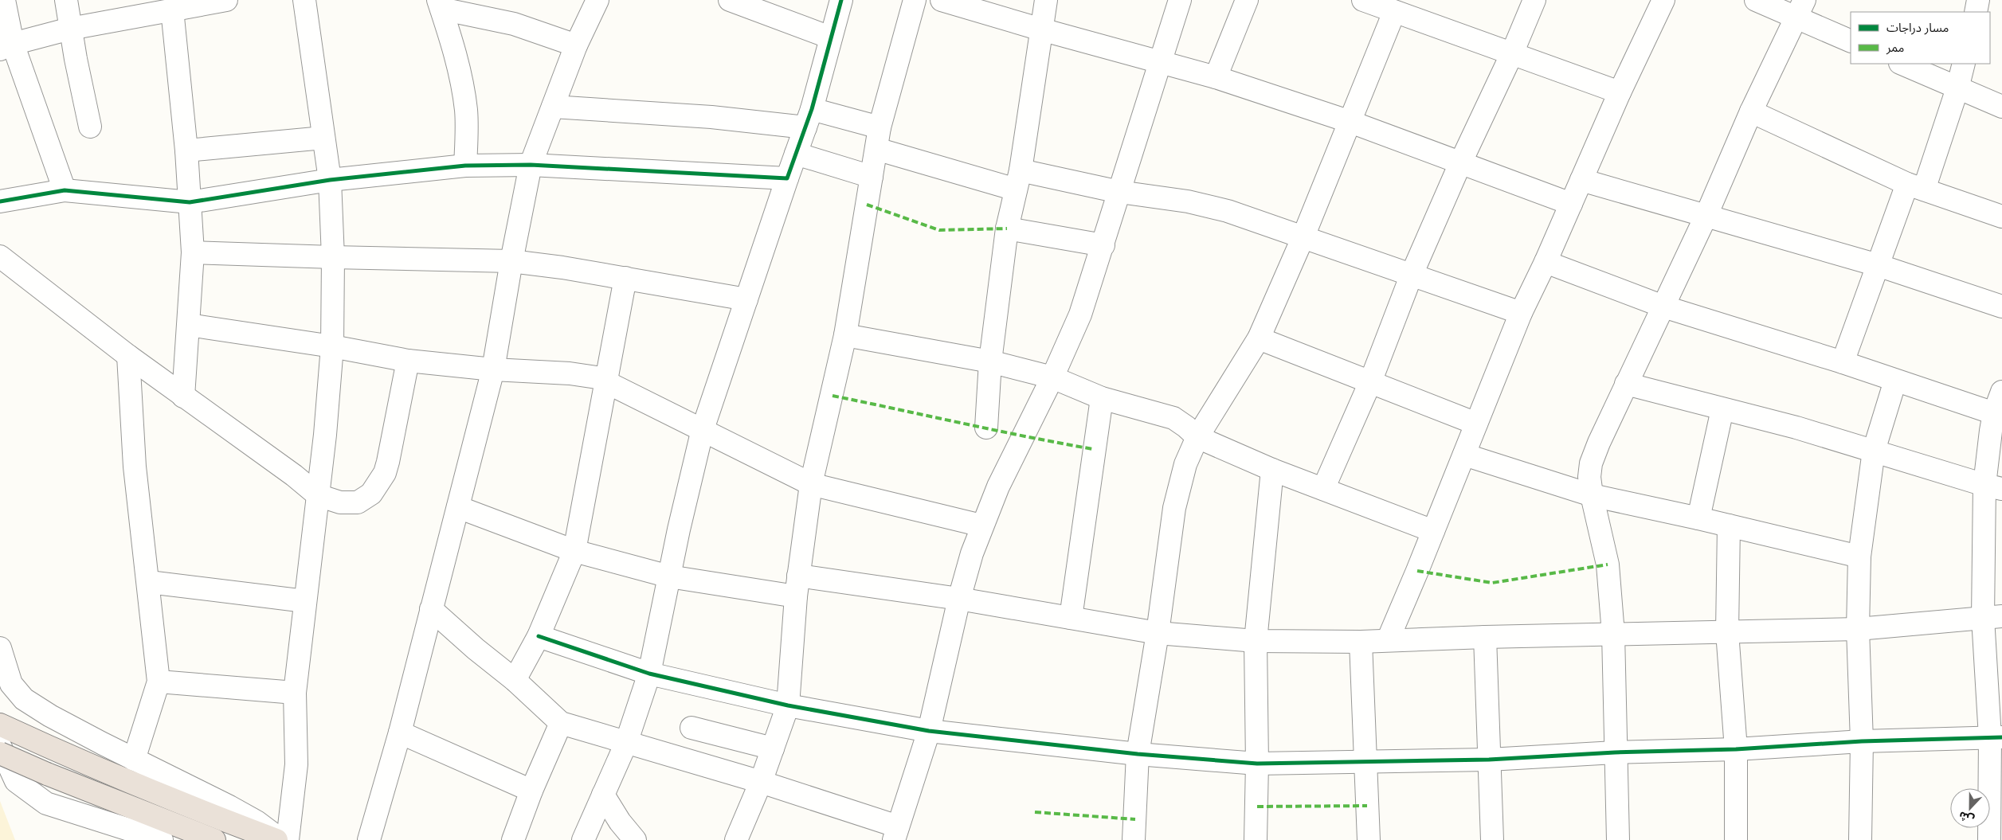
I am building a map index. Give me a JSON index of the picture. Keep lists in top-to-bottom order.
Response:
{
  "legend": ["مسار دراجات", "ممر"],
  "north": "bottom"
}
